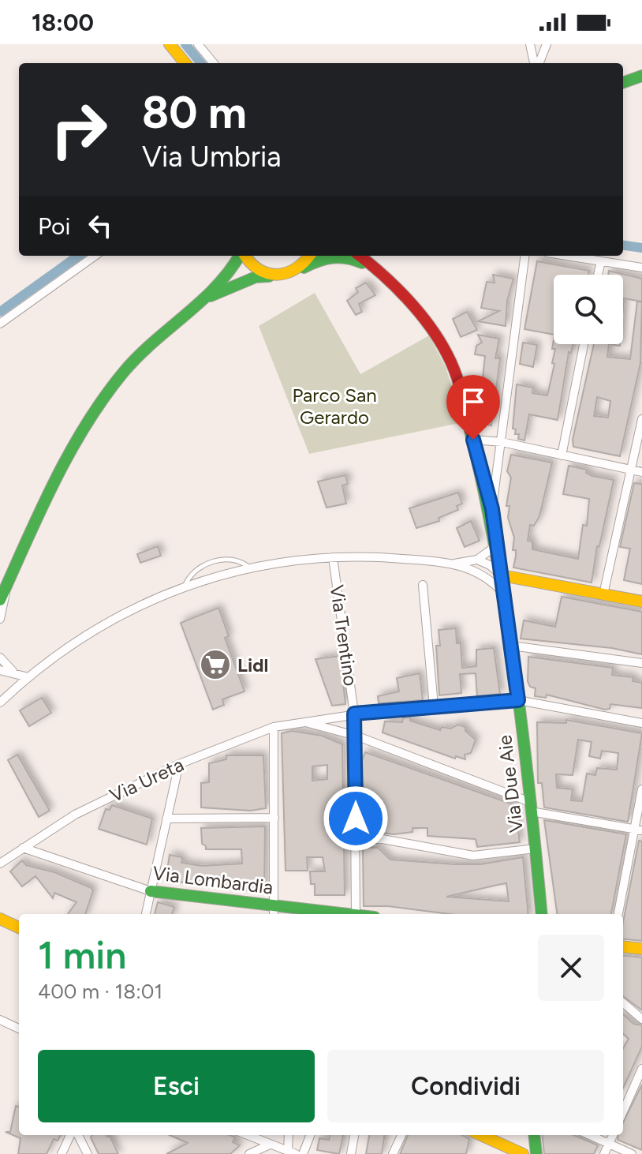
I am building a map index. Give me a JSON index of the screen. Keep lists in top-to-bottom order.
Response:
{
  "streets": {
    "street": [
      "Via Trentino",
      "Via Ureta",
      "Via Due Aie",
      "Via Lombardia"
    ]
  },
  "crossings": [
    ["Via Trentino", "Via Ureta"],
    ["Via Ureta", "Via Due Aie"],
    ["Via Ureta", "Via Lombardia"]
  ],
  "parks": ["Parco San Gerardo"],
  "places": {
    "supermarket": ["Lidl"]
  },
  "page": {
    "status": "18:00",
    "turn": ["80 m", "Via Umbria"],
    "then": "Poi",
    "heading": ["1 min", "400 m · 18:01"],
    "buttons": ["Esci", "Condividi"]
  }
}
